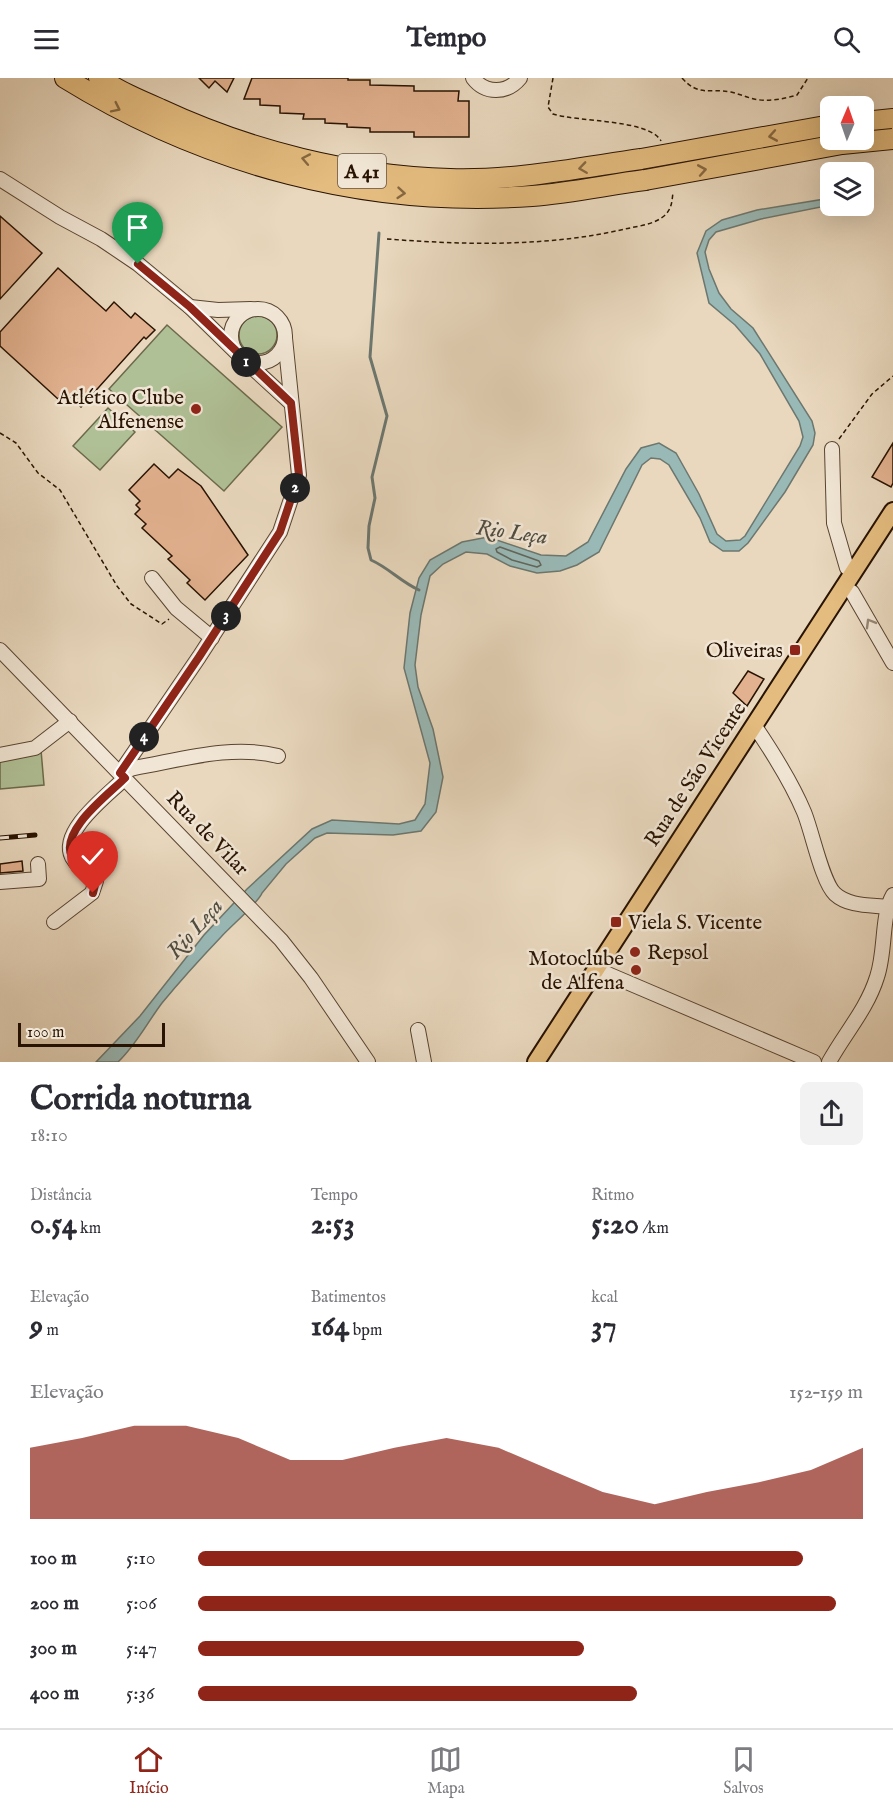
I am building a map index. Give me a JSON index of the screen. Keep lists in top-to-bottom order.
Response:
{
  "streets": {
    "highway": ["A 41"],
    "main road": ["Rua de São Vicente"],
    "street": ["Rua de Vilar"]
  },
  "water": ["Rio Leça"],
  "places": {
    "other": ["Atlético Clube Alfenense", "Repsol", "Motoclube de Alfena"],
    "transit": ["Oliveiras", "Viela S. Vicente"]
  },
  "scale_bar": "100 m",
  "north": "top",
  "page": {
    "header": "Tempo",
    "pins": [
      "1",
      "2",
      "3",
      "4"
    ],
    "scale": "100 m",
    "heading": ["Corrida noturna", "18:10"],
    "stats": [
      ["Distância", "0.54 km"],
      ["Tempo", "2:53"],
      ["Ritmo", "5:20 /km"],
      ["Elevação", "9 m"],
      ["Batimentos", "164 bpm"],
      ["kcal", "37"]
    ],
    "chart": ["Elevação", "152–159 m"],
    "list": [
      {
        "name": "100 m",
        "note": "5:10"
      },
      {
        "name": "200 m",
        "note": "5:06"
      },
      {
        "name": "300 m",
        "note": "5:47"
      },
      {
        "name": "400 m",
        "note": "5:36"
      }
    ],
    "tabs": ["Início", "Mapa", "Salvos"]
  }
}
